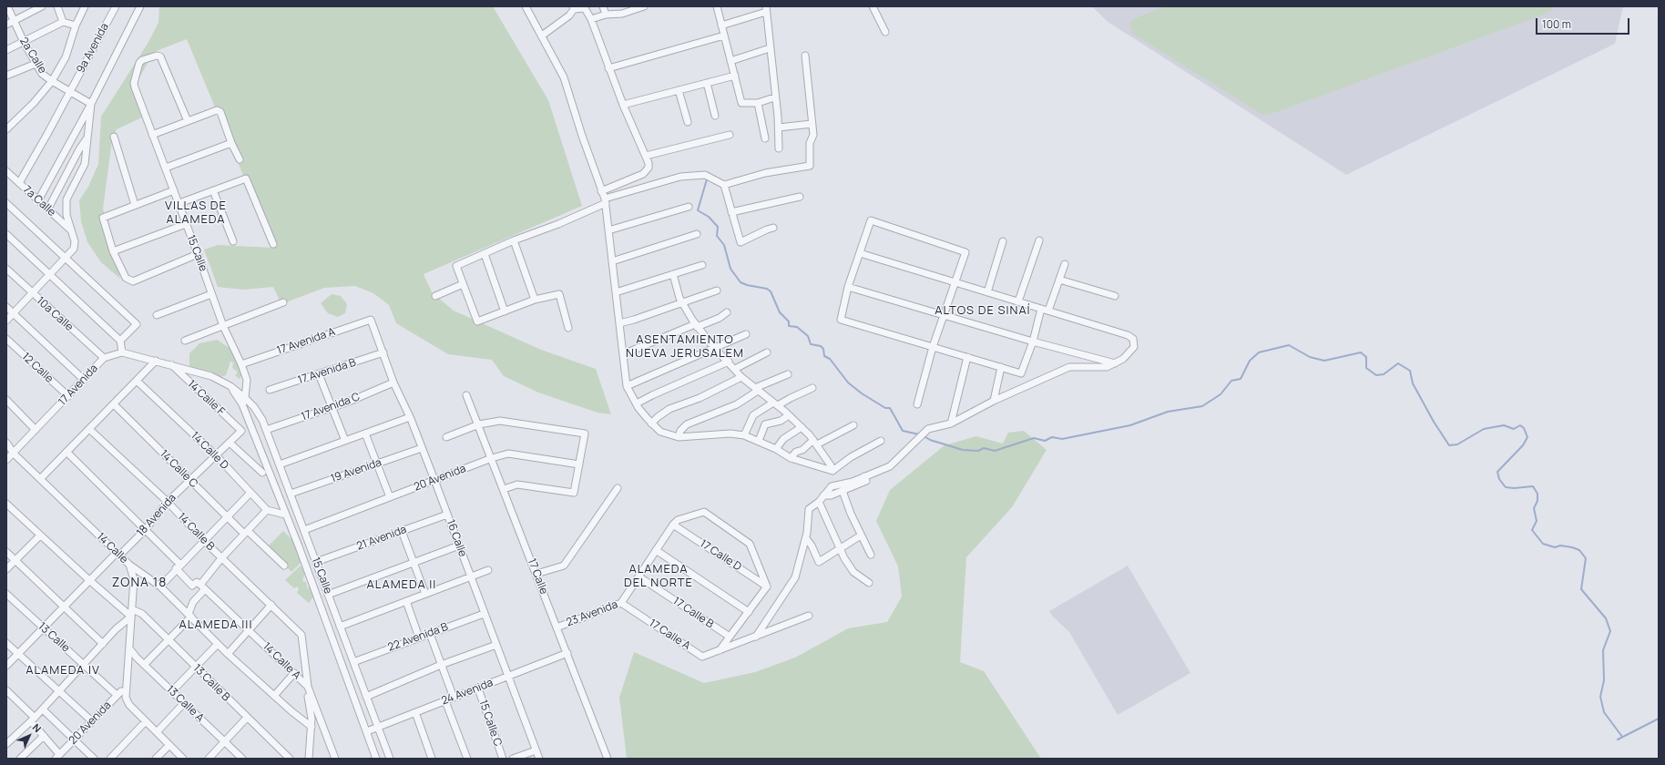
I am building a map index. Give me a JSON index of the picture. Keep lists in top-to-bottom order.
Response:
{
  "streets": {
    "street": [
      "9a Avenida",
      "2a Calle",
      "7a Calle",
      "15 Calle",
      "10a Calle",
      "17 Avenida A",
      "12 Calle",
      "17 Avenida B",
      "17 Avenida",
      "14 Calle F",
      "17 Avenida C",
      "14 Calle D",
      "14 Calle C",
      "19 Avenida",
      "20 Avenida",
      "18 Avenida",
      "14 Calle B",
      "21 Avenida",
      "16 Calle",
      "14 Calle",
      "17 Calle D",
      "17 Calle",
      "17 Calle B",
      "23 Avenida",
      "17 Calle A",
      "13 Calle",
      "22 Avenida B",
      "14 Calle A",
      "13 Calle B",
      "24 Avenida",
      "13 Calle A",
      "15 Calle C"
    ]
  },
  "crossings": [
    ["9a Avenida", "2a Calle"],
    ["9a Avenida", "7a Calle"],
    ["15 Calle", "17 Avenida A"],
    ["15 Calle", "17 Avenida C"],
    ["15 Calle", "19 Avenida"],
    ["15 Calle", "20 Avenida"],
    ["15 Calle", "21 Avenida"],
    ["15 Calle", "22 Avenida B"],
    ["15 Calle", "24 Avenida"],
    ["10a Calle", "17 Avenida"],
    ["17 Avenida A", "16 Calle"],
    ["12 Calle", "17 Avenida"],
    ["17 Avenida B", "16 Calle"],
    ["17 Avenida", "14 Calle"],
    ["14 Calle F", "18 Avenida"],
    ["17 Avenida C", "16 Calle"],
    ["14 Calle D", "18 Avenida"],
    ["14 Calle C", "18 Avenida"],
    ["19 Avenida", "16 Calle"],
    ["20 Avenida", "16 Calle"],
    ["20 Avenida", "17 Calle"],
    ["20 Avenida", "13 Calle"],
    ["18 Avenida", "14 Calle B"],
    ["18 Avenida", "14 Calle"],
    ["18 Avenida", "13 Calle"],
    ["18 Avenida", "14 Calle A"],
    ["14 Calle B", "14 Calle A"],
    ["21 Avenida", "16 Calle"],
    ["16 Calle", "22 Avenida B"],
    ["16 Calle", "24 Avenida"],
    ["17 Calle D", "23 Avenida"],
    ["17 Calle", "23 Avenida"],
    ["17 Calle", "24 Avenida"],
    ["17 Calle B", "23 Avenida"],
    ["23 Avenida", "17 Calle A"],
    ["24 Avenida", "15 Calle C"]
  ],
  "districts": [
    "VILLAS DE ALAMEDA",
    "ALTOS DE SINAÍ",
    "ASENTAMIENTO NUEVA JERUSALEM",
    "ALAMEDA DEL NORTE",
    "ZONA 18",
    "ALAMEDA II",
    "ALAMEDA III",
    "ALAMEDA IV"
  ],
  "scale_bar": "100 m",
  "north": "top right"
}
